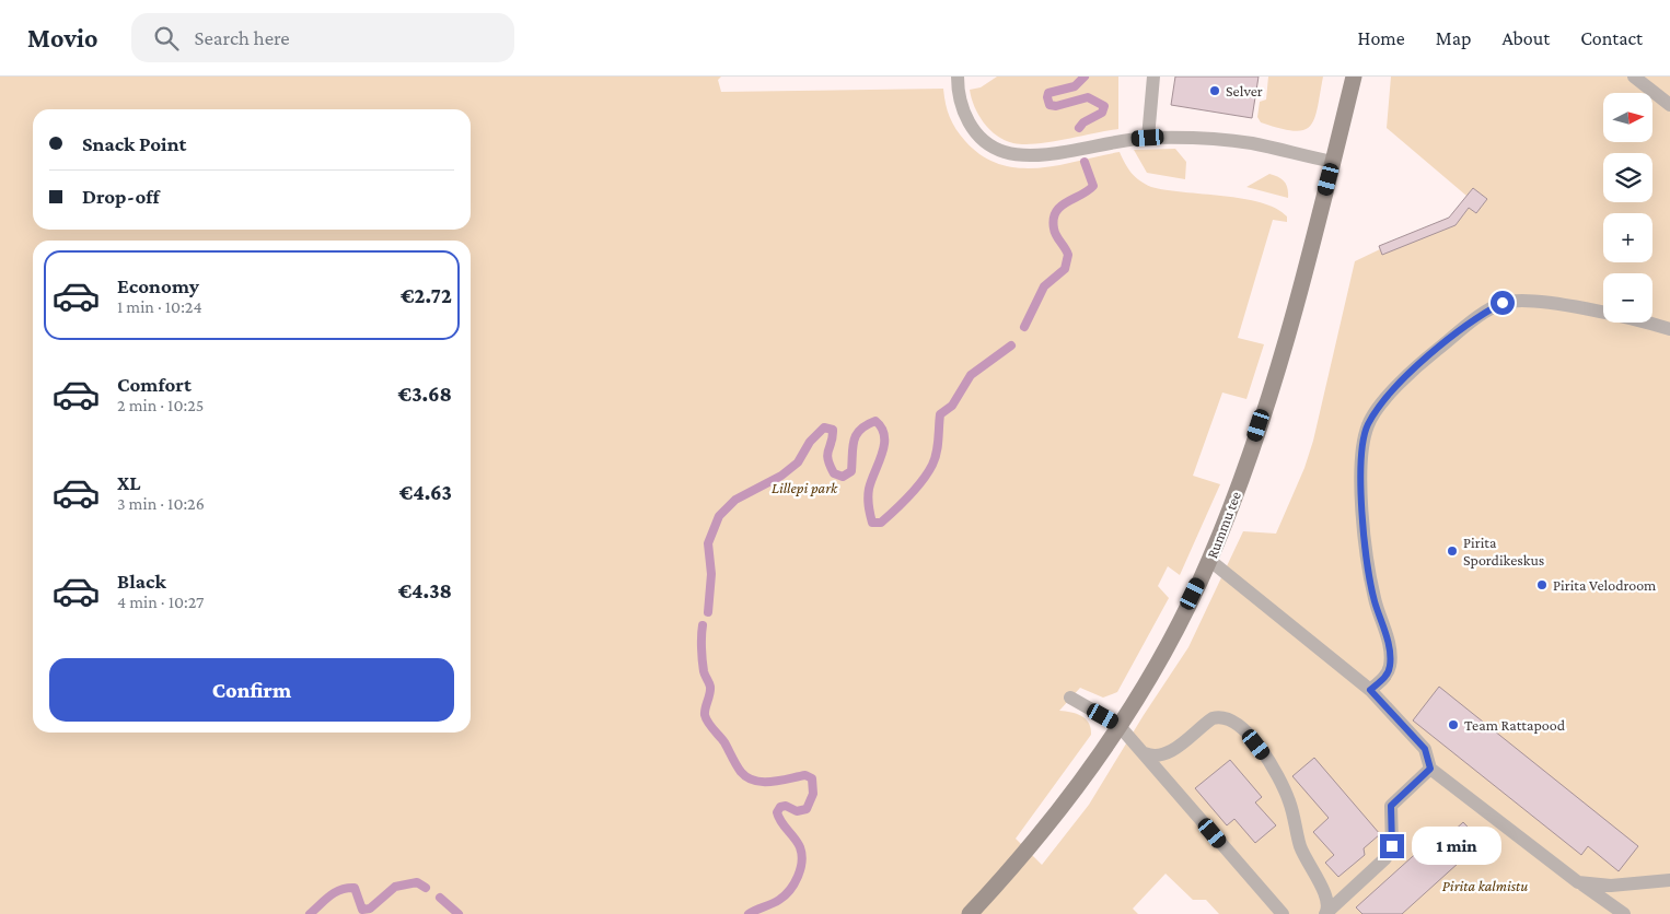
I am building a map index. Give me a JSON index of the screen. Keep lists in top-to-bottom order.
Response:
{
  "streets": {
    "main road": ["Rummu tee"]
  },
  "parks": ["Lillepi park", "Pirita kalmistu"],
  "places": [
    "Selver",
    "Pirita Spordikeskus",
    "Pirita Velodroom",
    "Team Rattapood"
  ],
  "north": "right",
  "page": {
    "header": "Movio",
    "search": "Search here",
    "nav": [
      "Home",
      "Map",
      "About",
      "Contact"
    ],
    "map_buttons": ["+", "−"],
    "banner": ["Snack Point", "Drop-off"],
    "list": [
      {
        "name": "Economy",
        "note": "1 min · 10:24",
        "value": "€2.72"
      },
      {
        "name": "Comfort",
        "note": "2 min · 10:25",
        "value": "€3.68"
      },
      {
        "name": "XL",
        "note": "3 min · 10:26",
        "value": "€4.63"
      },
      {
        "name": "Black",
        "note": "4 min · 10:27",
        "value": "€4.38"
      }
    ],
    "buttons": "Confirm",
    "bubble": "1 min"
  }
}
